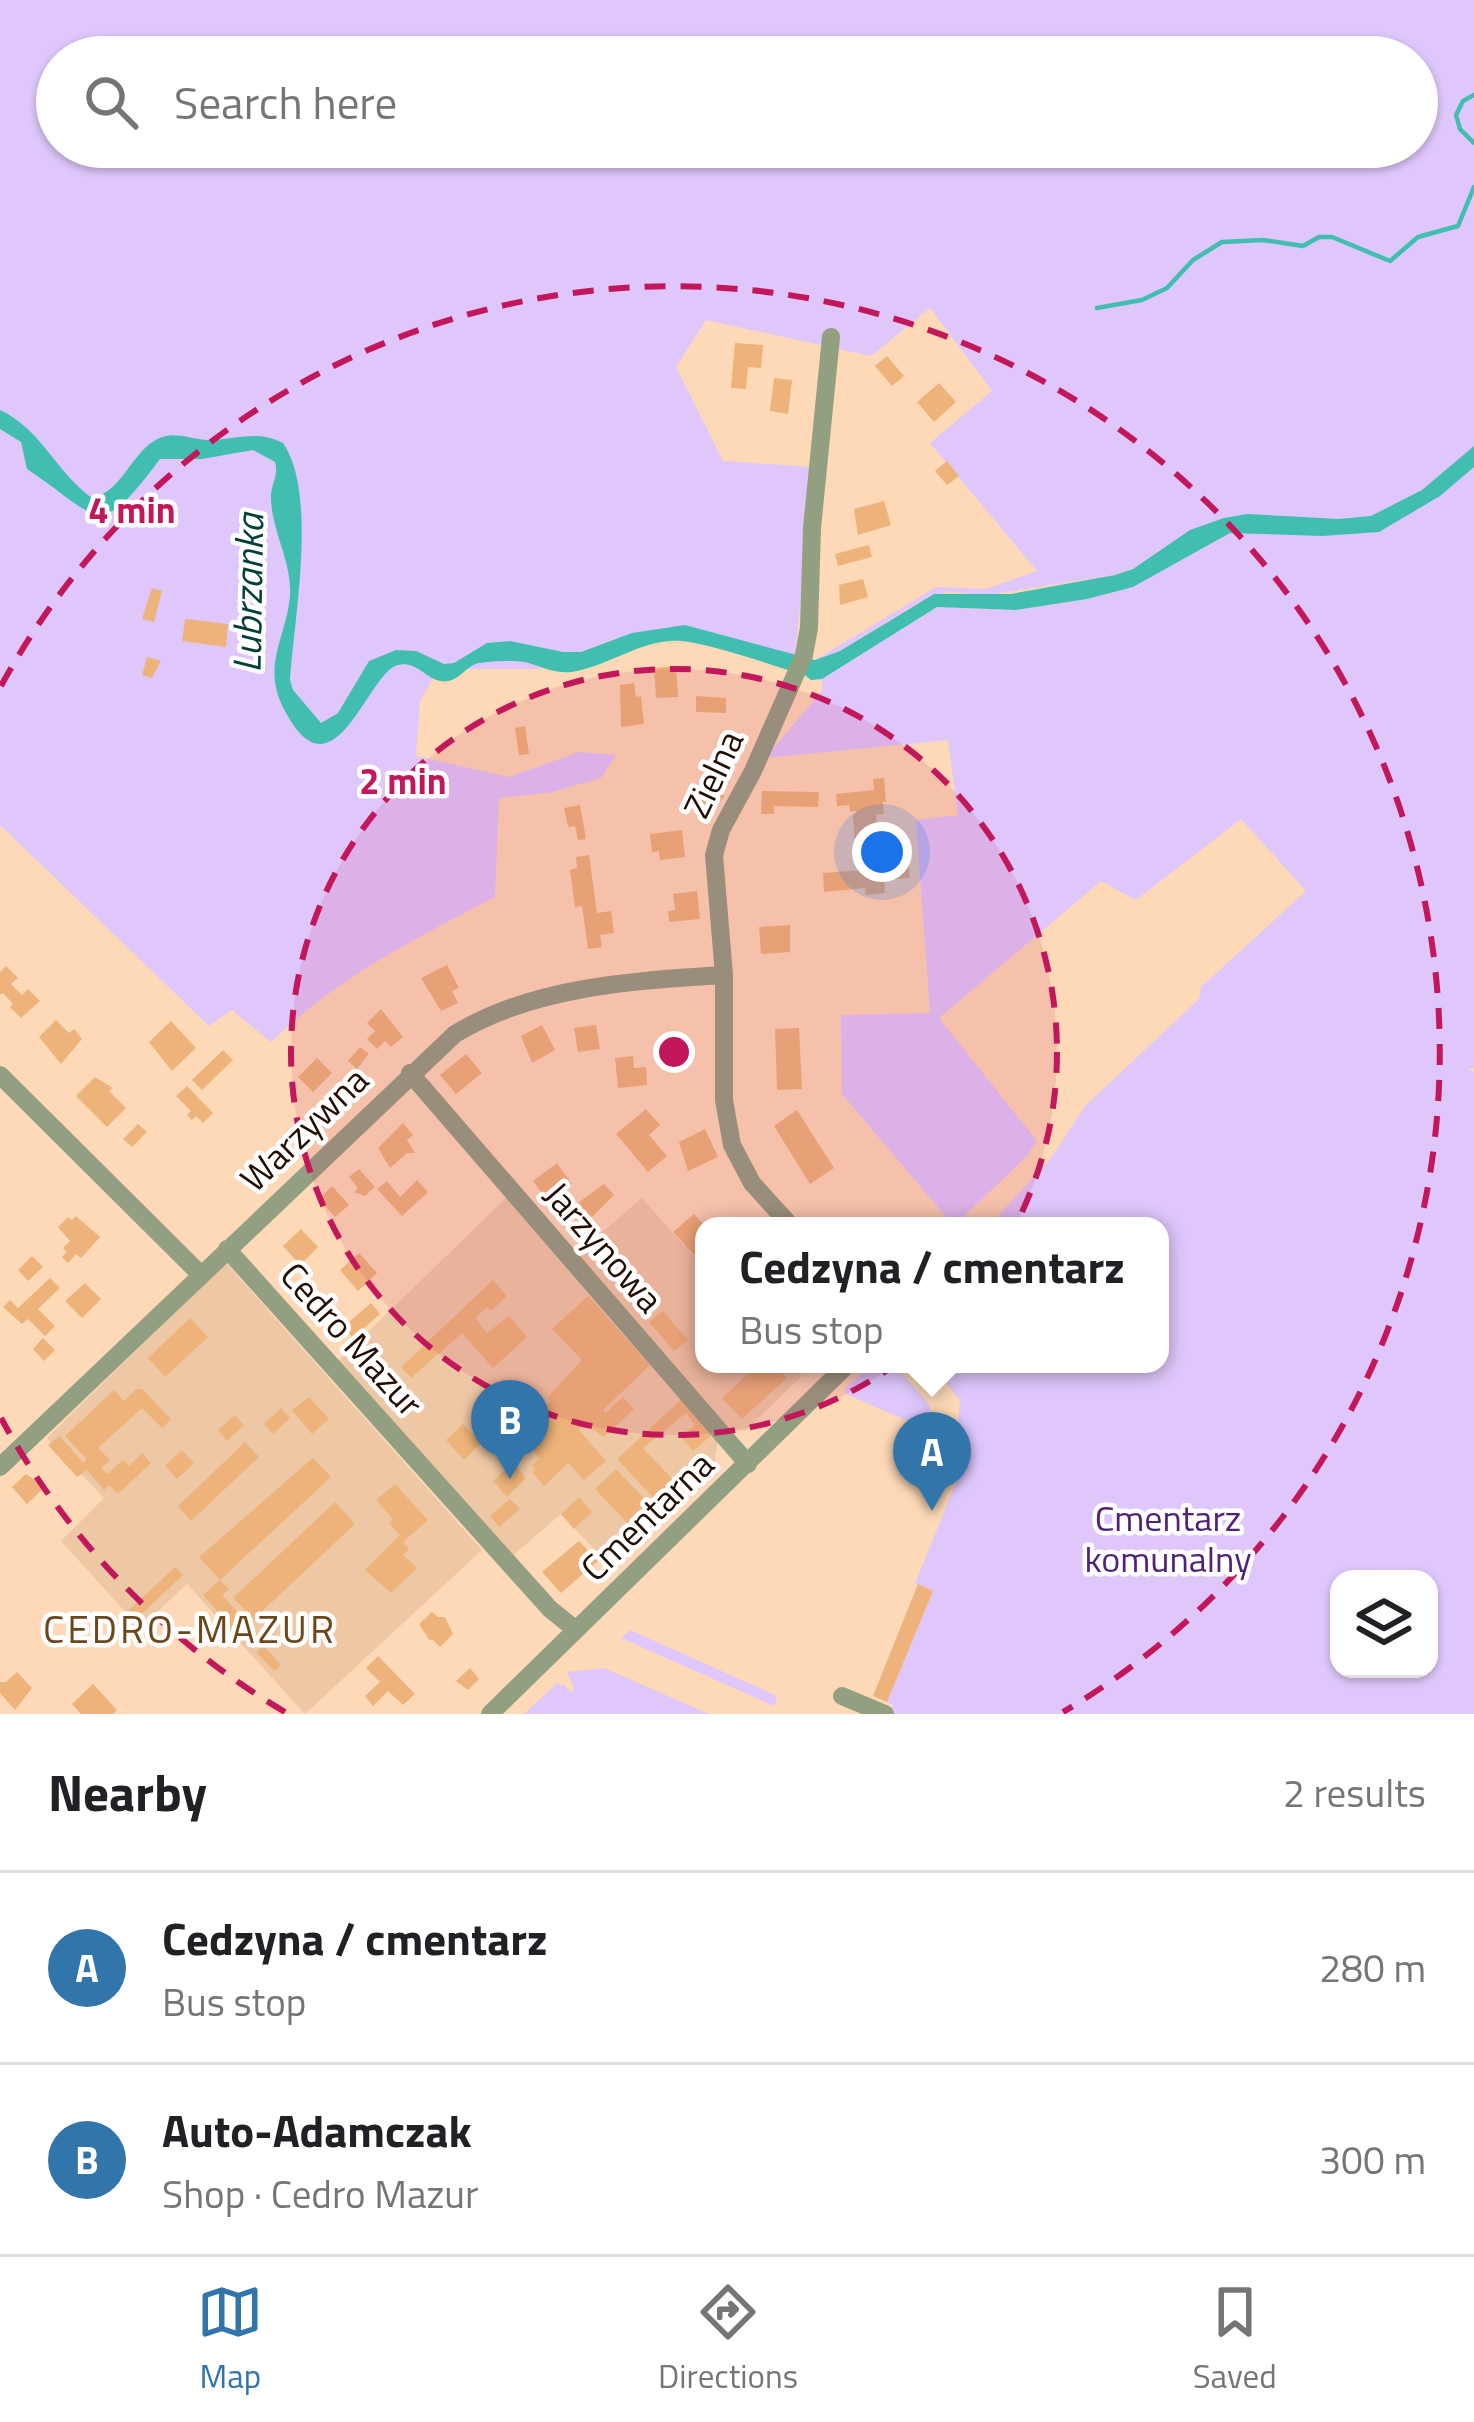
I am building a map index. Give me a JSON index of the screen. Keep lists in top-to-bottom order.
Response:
{
  "streets": {
    "street": [
      "Zielna",
      "Warzywna",
      "Jarzynowa",
      "Cedro Mazur",
      "Cmentarna"
    ]
  },
  "crossings": [
    ["Zielna", "Warzywna"],
    ["Warzywna", "Jarzynowa"],
    ["Warzywna", "Cedro Mazur"],
    ["Jarzynowa", "Cmentarna"],
    ["Cedro Mazur", "Cmentarna"]
  ],
  "districts": ["CEDRO-MAZUR"],
  "water": ["Lubrzanka"],
  "parks": ["Cmentarz komunalny"],
  "page": {
    "search": "Search here",
    "popup": ["Cedzyna / cmentarz", "Bus stop"],
    "pins": ["B", "A"],
    "heading": ["Nearby", "2 results"],
    "list": [
      {
        "mark": "A",
        "name": "Cedzyna / cmentarz",
        "note": "Bus stop",
        "value": "280 m"
      },
      {
        "mark": "B",
        "name": "Auto-Adamczak",
        "note": "Shop · Cedro Mazur",
        "value": "300 m"
      }
    ],
    "nav": ["Map", "Directions", "Saved"]
  },
  "rings": ["4 min", "2 min"]
}
